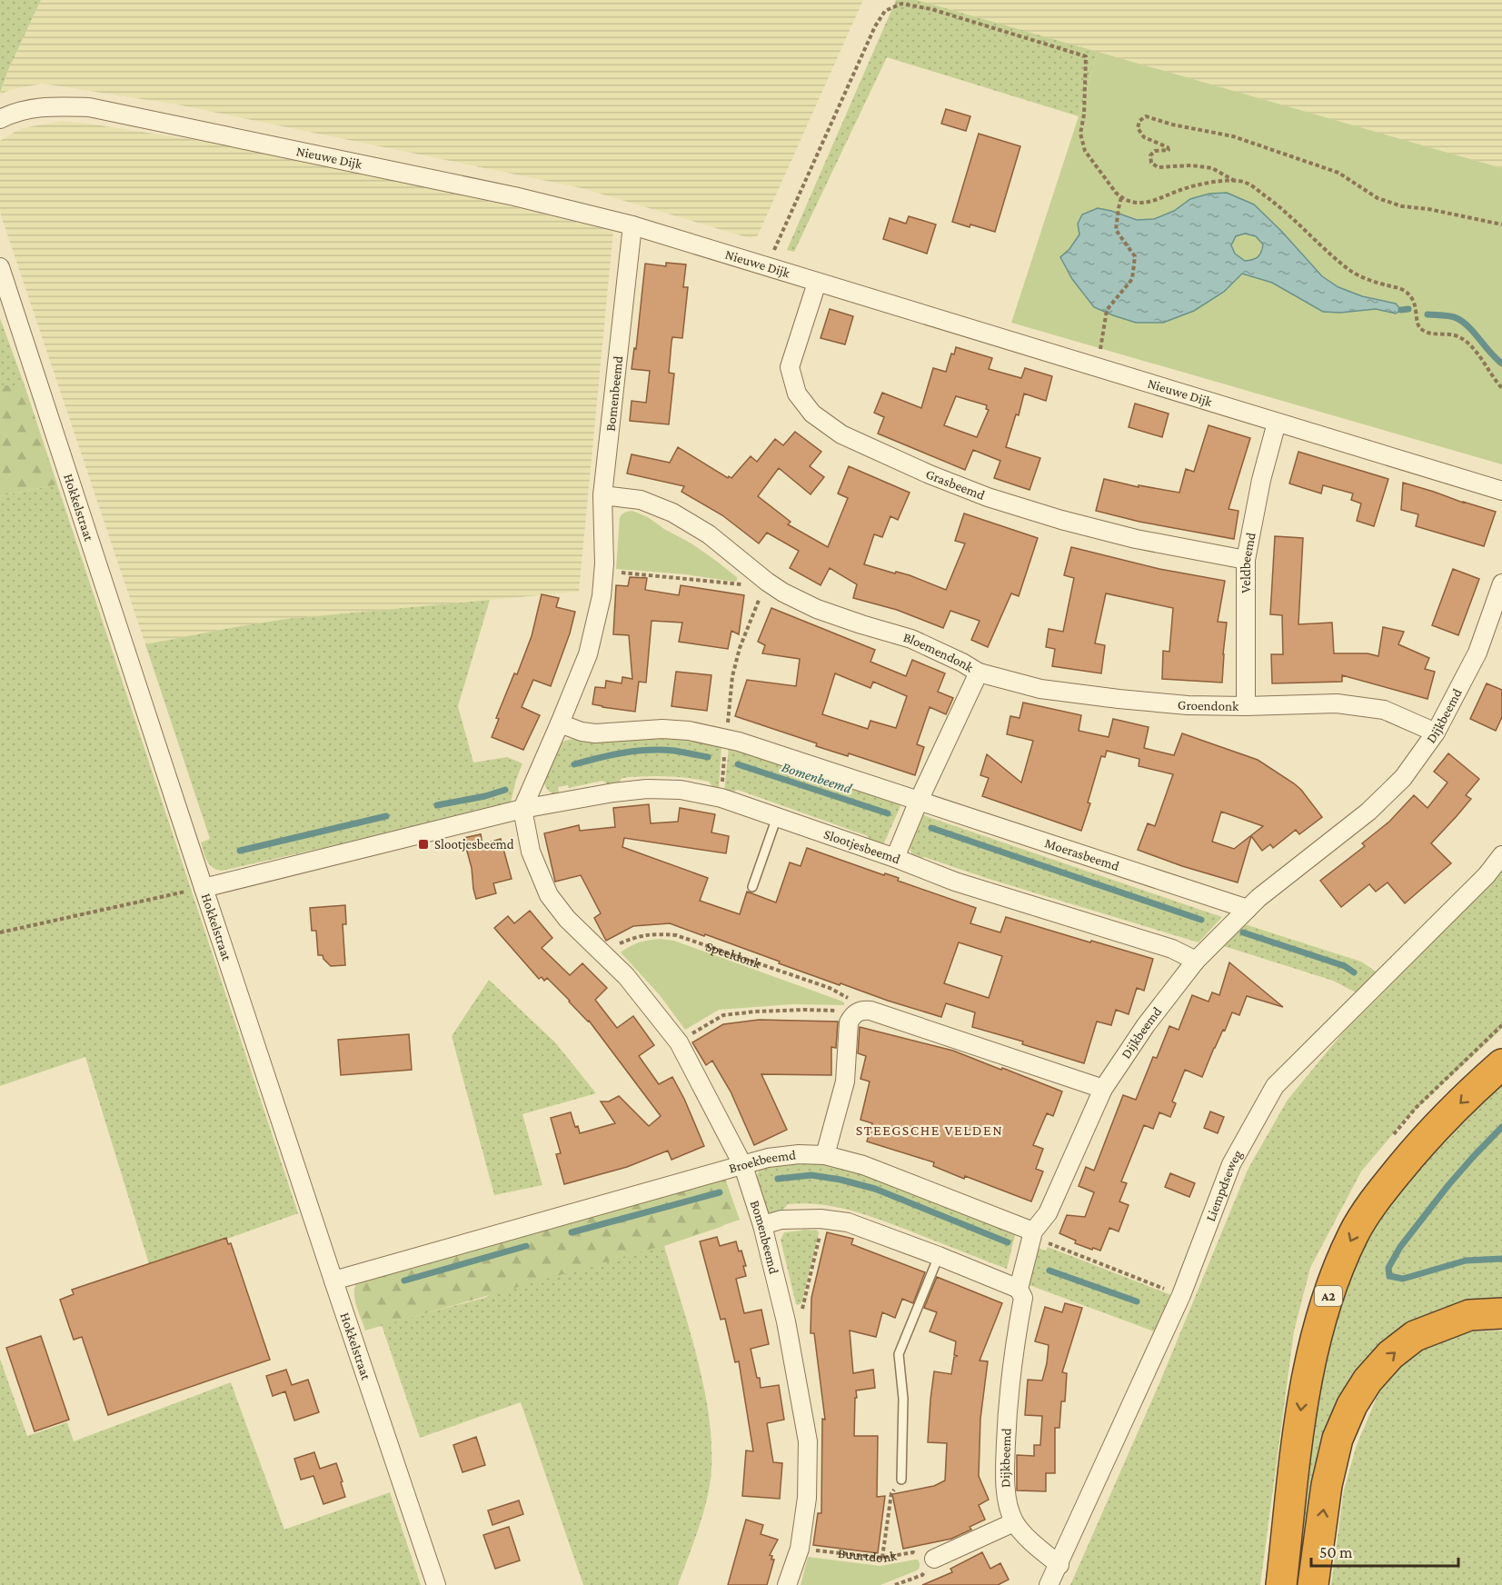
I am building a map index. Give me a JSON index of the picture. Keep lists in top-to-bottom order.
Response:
{
  "streets": {
    "highway": ["A2"],
    "street": [
      "Nieuwe Dijk",
      "Bomenbeemd",
      "Grasbeemd",
      "Hokkelstraat",
      "Veldbeemd",
      "Bloemendonk",
      "Groendonk",
      "Dijkbeemd",
      "Slootjesbeemd",
      "Moerasbeemd",
      "Broekbeemd",
      "Liempdseweg"
    ],
    "path": ["Speeldonk", "Buurtdonk"]
  },
  "crossings": [
    ["Nieuwe Dijk", "Bomenbeemd"],
    ["Nieuwe Dijk", "Grasbeemd"],
    ["Nieuwe Dijk", "Veldbeemd"],
    ["Bomenbeemd", "Bloemendonk"],
    ["Bomenbeemd", "Slootjesbeemd"],
    ["Bomenbeemd", "Speeldonk"],
    ["Bomenbeemd", "Broekbeemd"],
    ["Bomenbeemd", "Buurtdonk"],
    ["Grasbeemd", "Veldbeemd"],
    ["Hokkelstraat", "Slootjesbeemd"],
    ["Hokkelstraat", "Broekbeemd"],
    ["Veldbeemd", "Groendonk"],
    ["Bloemendonk", "Groendonk"],
    ["Bloemendonk", "Slootjesbeemd"],
    ["Bloemendonk", "Moerasbeemd"],
    ["Groendonk", "Dijkbeemd"],
    ["Dijkbeemd", "Slootjesbeemd"],
    ["Dijkbeemd", "Moerasbeemd"],
    ["Dijkbeemd", "Broekbeemd"],
    ["Dijkbeemd", "Liempdseweg"]
  ],
  "districts": ["STEEGSCHE VELDEN"],
  "water": ["Bomenbeemd"],
  "places": {
    "transit": ["Slootjesbeemd"]
  },
  "scale_bar": "50 m"
}
